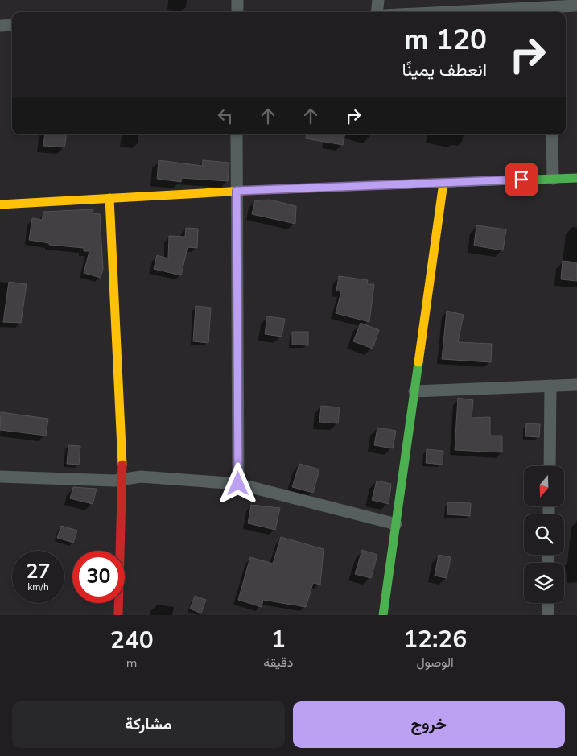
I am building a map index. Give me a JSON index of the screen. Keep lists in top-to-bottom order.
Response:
{
  "north": "bottom",
  "page": {
    "turn": ["120 m", "انعطف يمينًا"],
    "speed": "27 km/h",
    "limit": "30",
    "eta": [
      "12:26",
      "الوصول",
      "1",
      "دقيقة",
      "240",
      "m"
    ],
    "buttons": ["خروج", "مشاركة"]
  }
}
